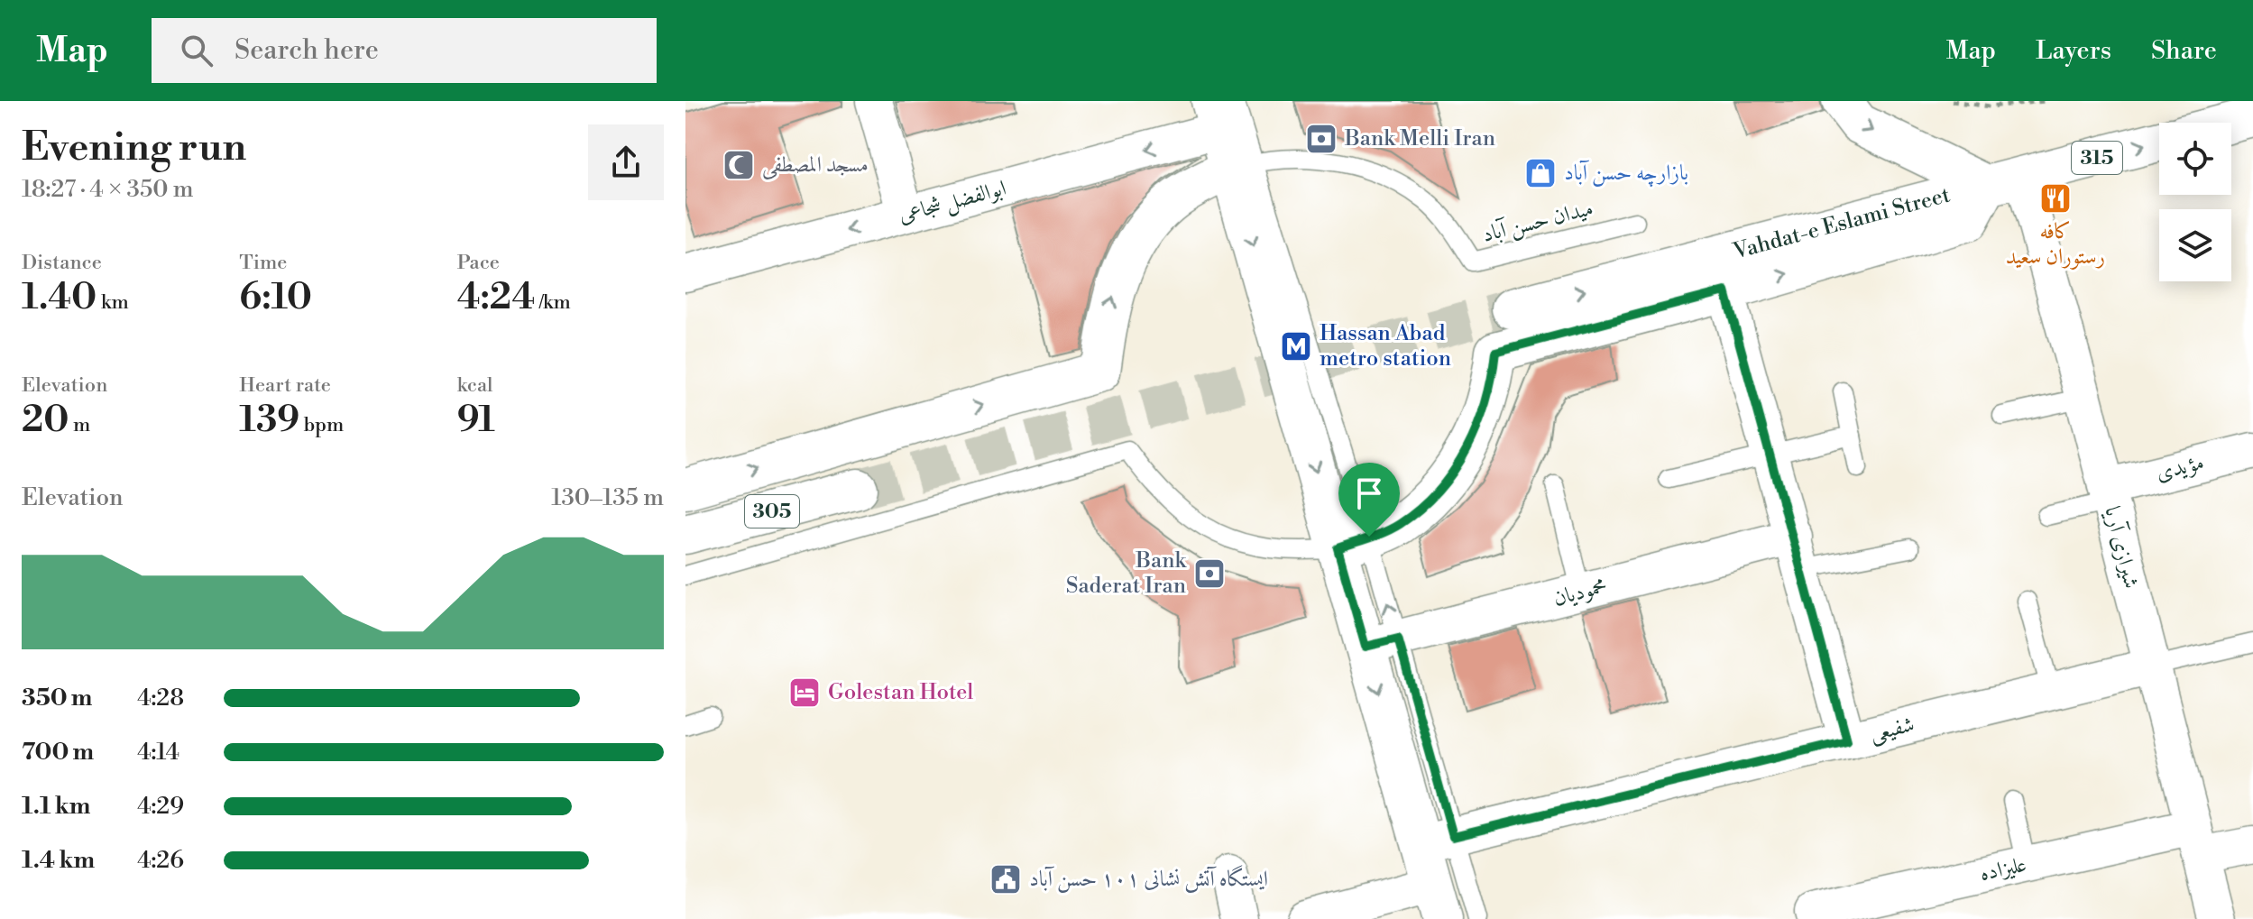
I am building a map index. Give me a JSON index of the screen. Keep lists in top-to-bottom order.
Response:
{
  "streets": {
    "main road": ["315", "Vahdat-e Eslami Street", "305"],
    "street": [
      "ابوالفضل شجاعی",
      "مؤیدی",
      "شیرازی آریا",
      "محمودیان",
      "شفیعی",
      "علیزاده"
    ],
    "lane": ["میدان حسن آباد"]
  },
  "crossings": [
    ["میدان حسن آباد", "305"],
    ["Vahdat-e Eslami Street", "شیرازی آریا"],
    ["مؤیدی", "شیرازی آریا"],
    ["شیرازی آریا", "شفیعی"],
    ["شیرازی آریا", "علیزاده"]
  ],
  "one_way": ["ابوالفضل شجاعی"],
  "places": {
    "bank": ["Bank Melli Iran", "Bank Saderat Iran"],
    "mosque": ["مسجد المصطفی"],
    "shop": ["بازارچه حسن آباد"],
    "restaurant": ["کافه رستوران سعید"],
    "metro station": ["Hassan Abad metro station"],
    "hotel": ["Golestan Hotel"],
    "public building": ["ایستگاه آتش نشانی ۱۰۱ حسن آباد"]
  },
  "page": {
    "header": "Map",
    "search": "Search here",
    "nav": ["Map", "Layers", "Share"],
    "heading": ["Evening run", "18:27 · 4 × 350 m"],
    "stats": [
      ["Distance", "1.40 km"],
      ["Time", "6:10"],
      ["Pace", "4:24 /km"],
      ["Elevation", "20 m"],
      ["Heart rate", "139 bpm"],
      ["kcal", "91"]
    ],
    "chart": ["Elevation", "130–135 m"],
    "list": [
      {
        "name": "350 m",
        "note": "4:28"
      },
      {
        "name": "700 m",
        "note": "4:14"
      },
      {
        "name": "1.1 km",
        "note": "4:29"
      },
      {
        "name": "1.4 km",
        "note": "4:26"
      }
    ]
  }
}
